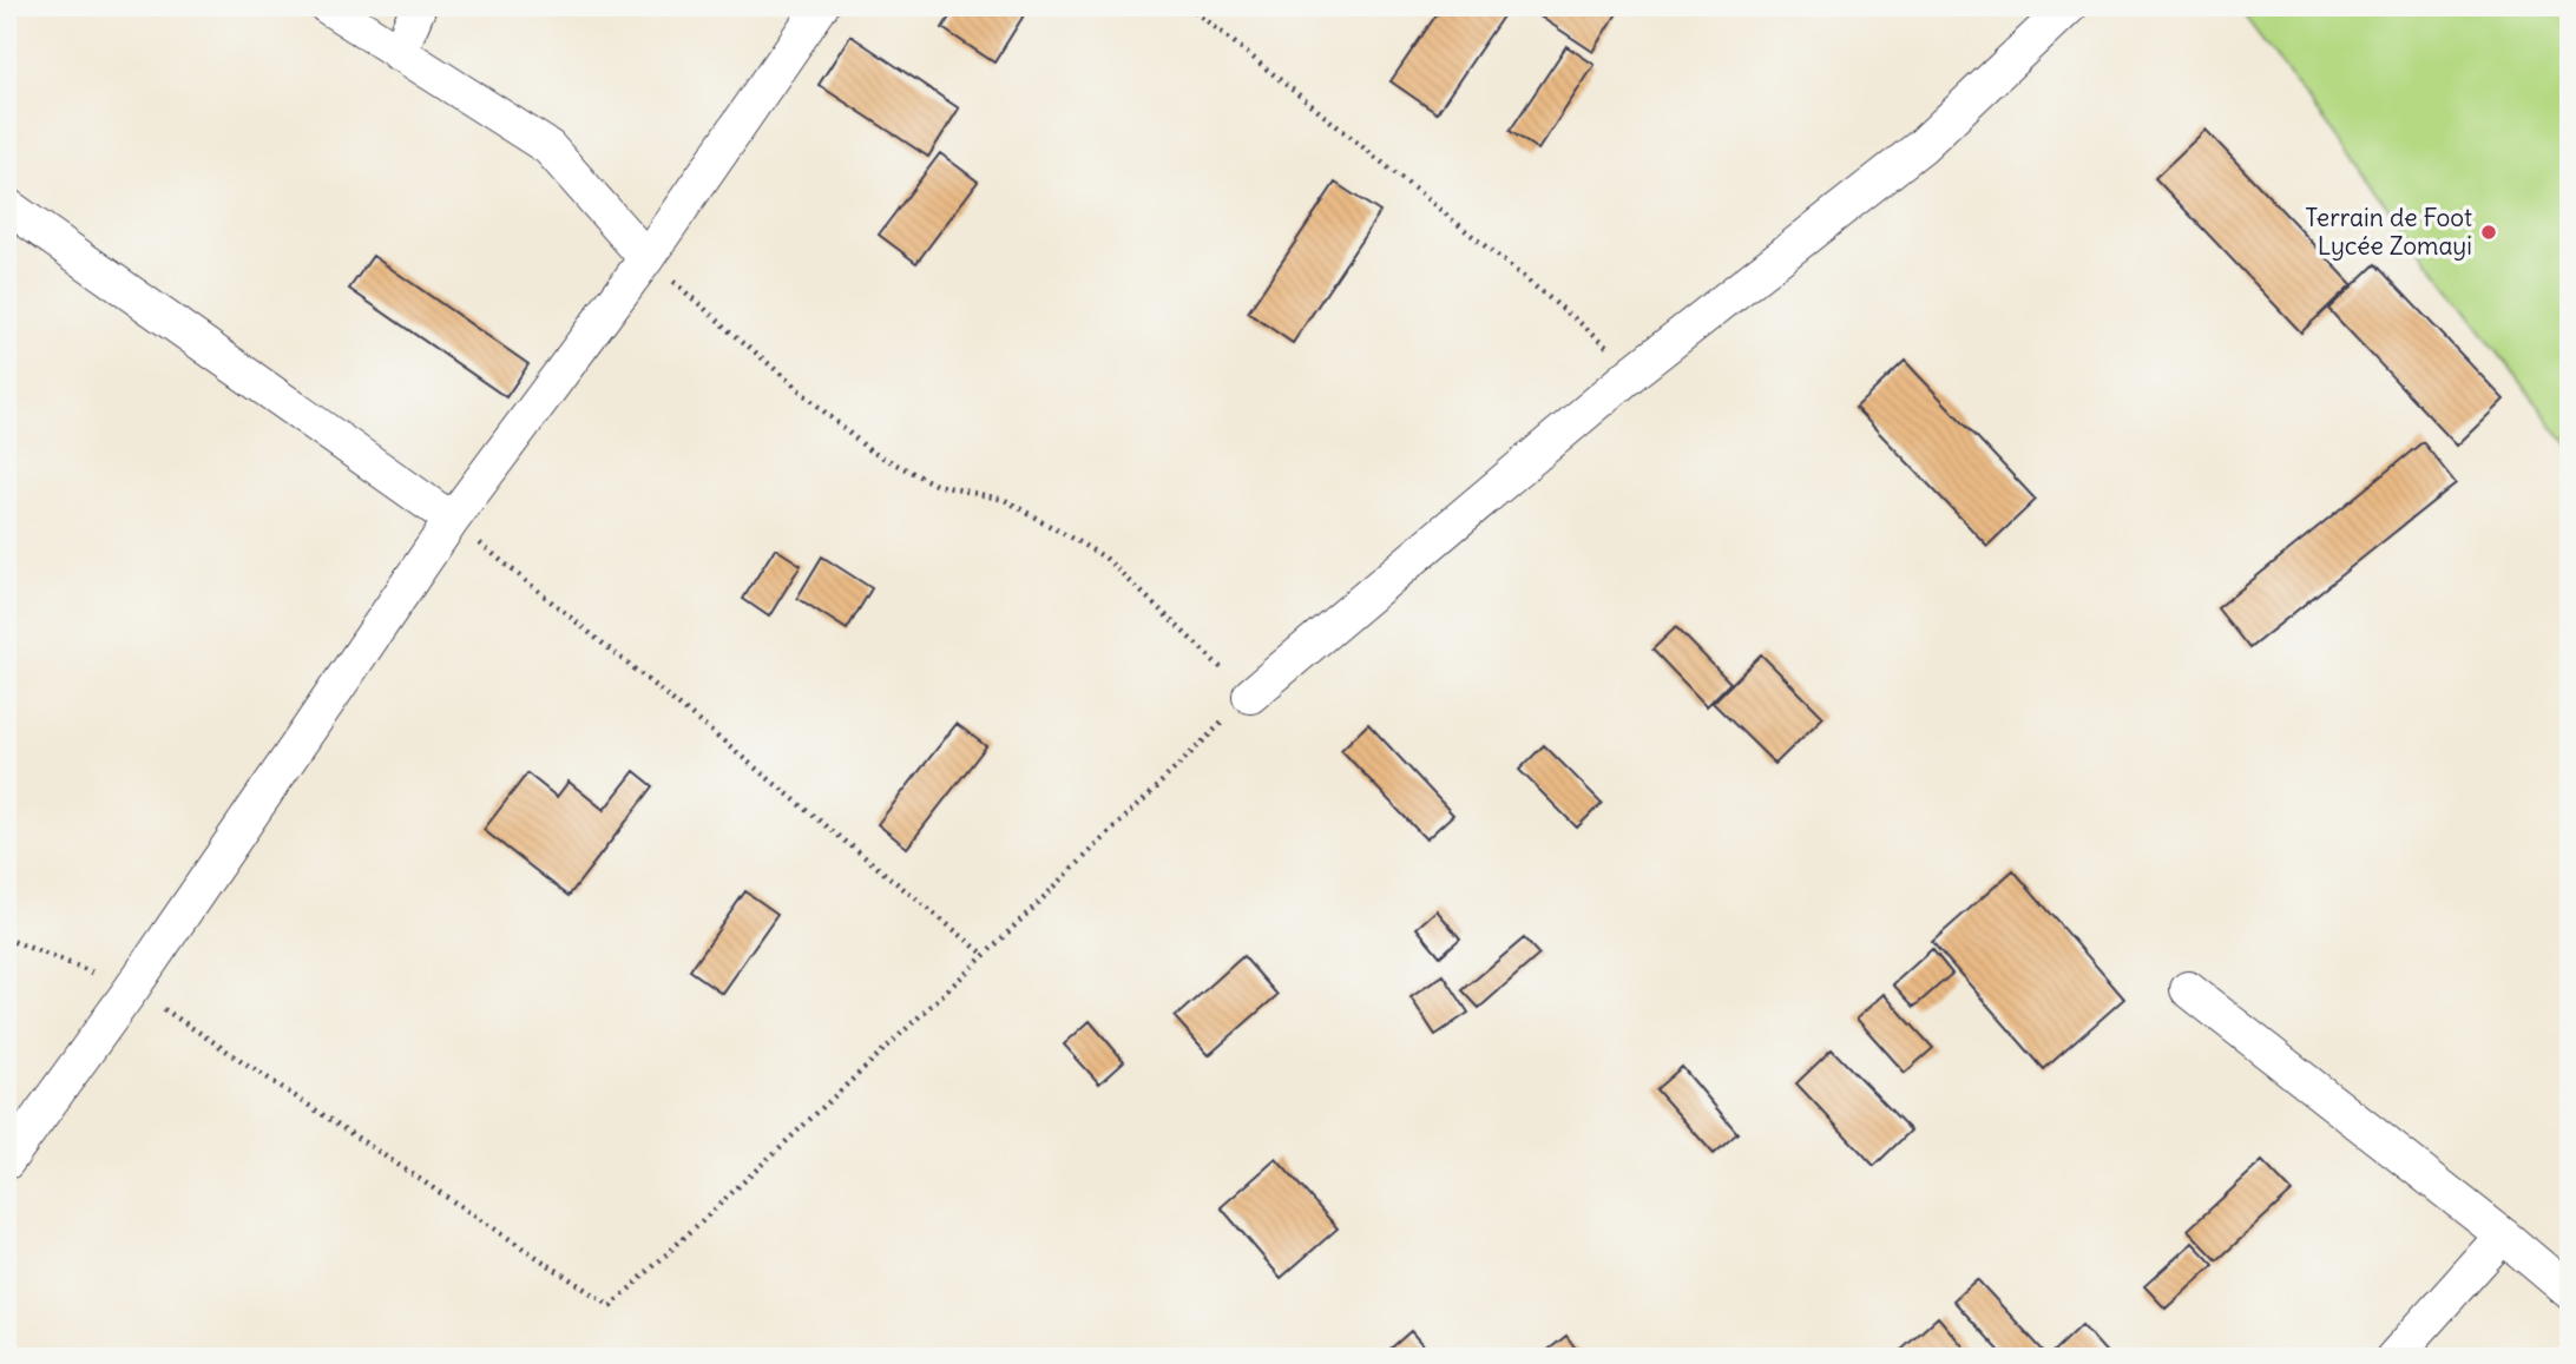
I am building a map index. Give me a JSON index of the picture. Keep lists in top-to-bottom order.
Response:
{
  "places": ["Terrain de Foot Lycée Zomayi"]
}
